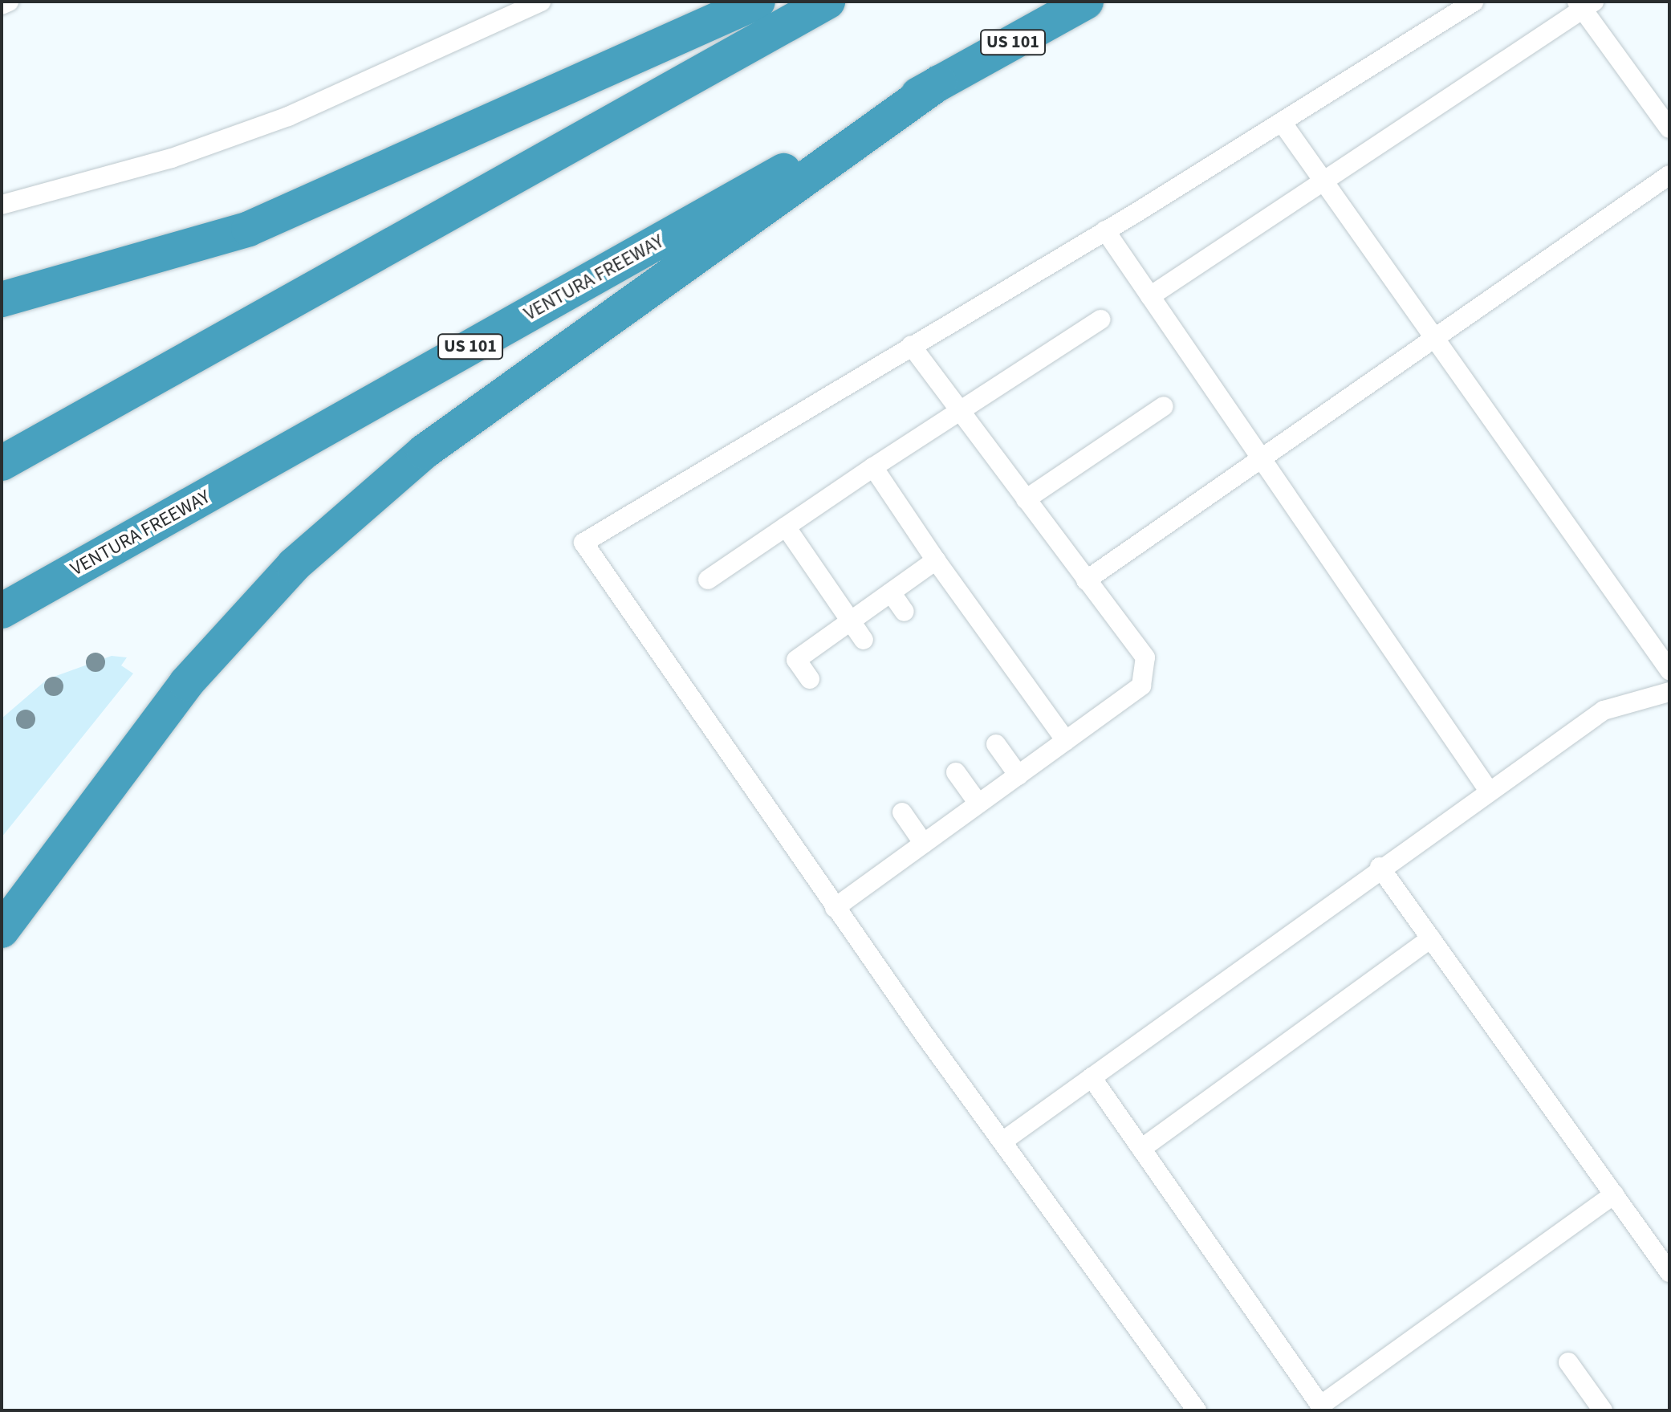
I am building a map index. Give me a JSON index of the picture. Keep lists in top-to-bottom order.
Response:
{
  "streets": {
    "highway": ["US 101", "VENTURA FREEWAY"]
  }
}
